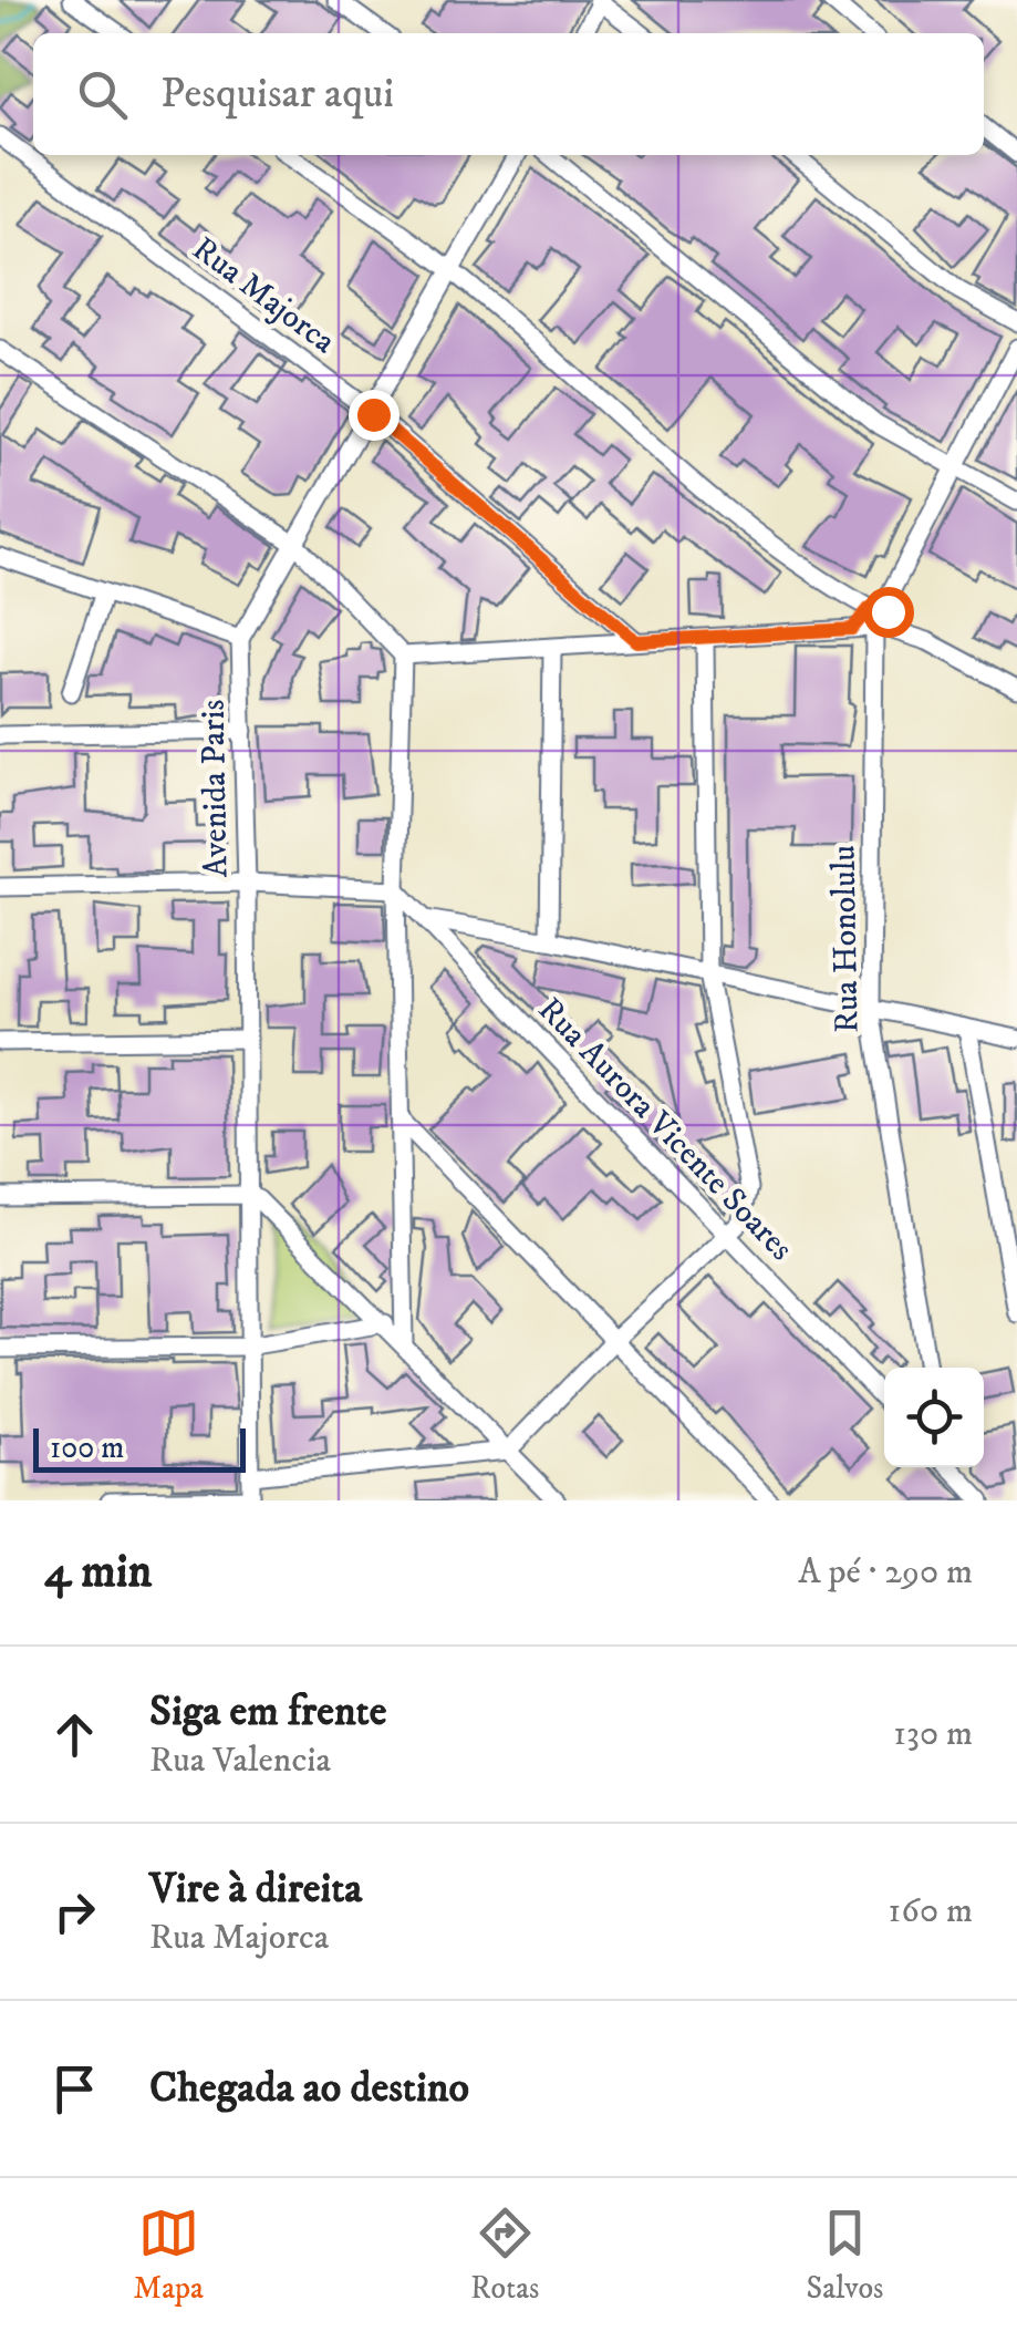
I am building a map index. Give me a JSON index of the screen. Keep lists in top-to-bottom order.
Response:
{
  "streets": {
    "street": [
      "Rua Majorca",
      "Avenida Paris",
      "Rua Honolulu",
      "Rua Aurora Vicente Soares"
    ]
  },
  "scale_bar": "100 m",
  "page": {
    "search": "Pesquisar aqui",
    "scale": "100 m",
    "heading": ["4 min", "A pé · 290 m"],
    "list": [
      ["Siga em frente", "Rua Valencia", "130 m"],
      ["Vire à direita", "Rua Majorca", "160 m"],
      "Chegada ao destino"
    ],
    "nav": ["Mapa", "Rotas", "Salvos"]
  }
}
